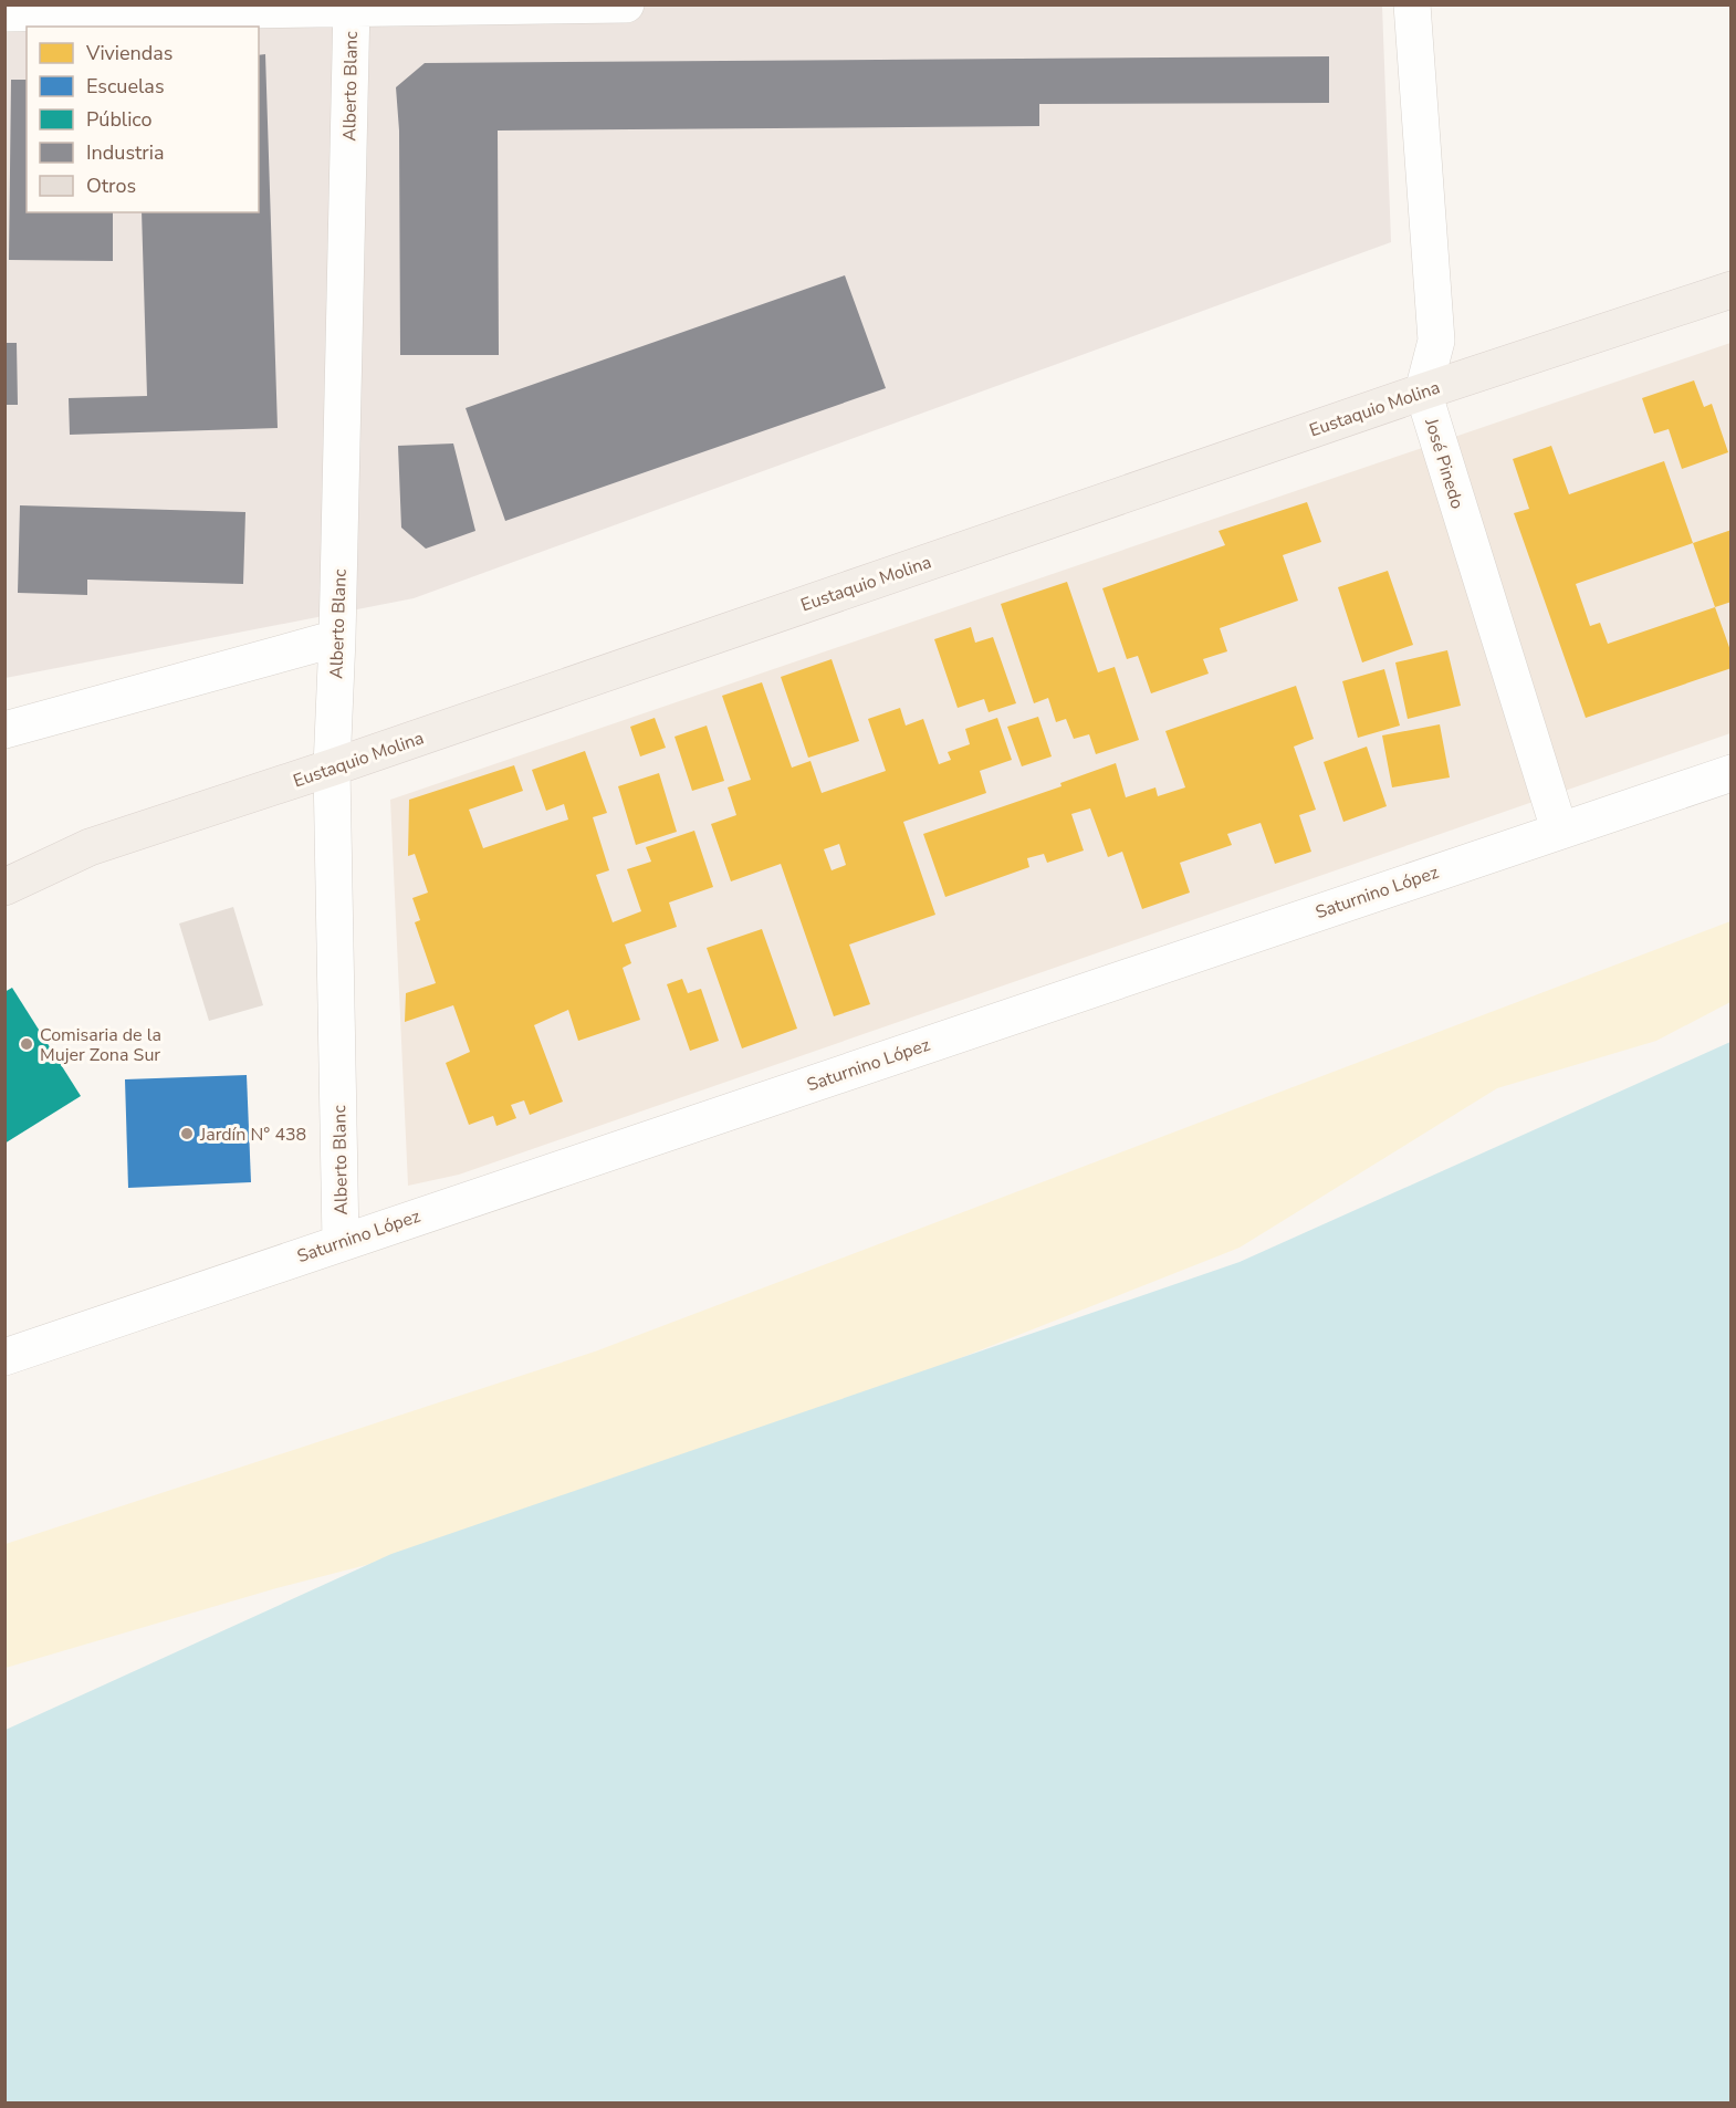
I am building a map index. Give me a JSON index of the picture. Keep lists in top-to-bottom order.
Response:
{
  "streets": {
    "main road": ["Eustaquio Molina"],
    "street": ["Alberto Blanc", "José Pinedo", "Saturnino López"]
  },
  "crossings": [
    ["Alberto Blanc", "Eustaquio Molina"],
    ["Alberto Blanc", "Saturnino López"],
    ["Eustaquio Molina", "José Pinedo"],
    ["José Pinedo", "Saturnino López"]
  ],
  "places": ["Comisaria de la Mujer Zona Sur", "Jardín N° 438"],
  "legend": [
    "Viviendas",
    "Escuelas",
    "Público",
    "Industria",
    "Otros"
  ]
}
